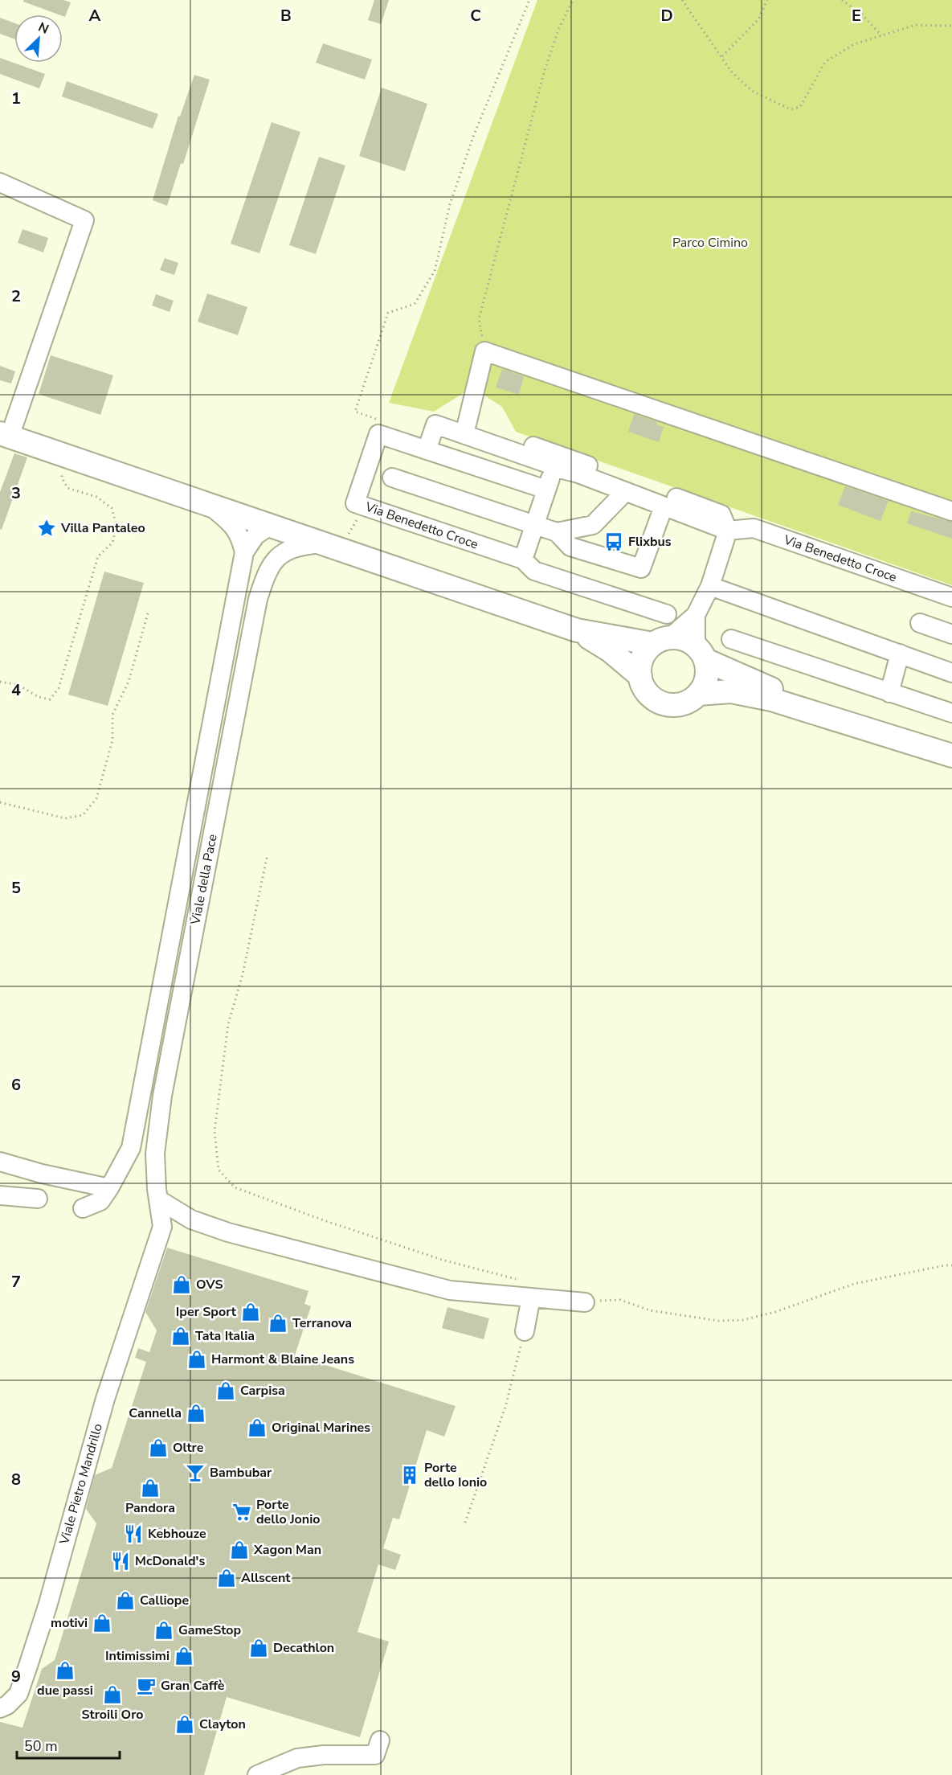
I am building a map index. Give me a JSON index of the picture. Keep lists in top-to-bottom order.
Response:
{
  "streets": {
    "street": ["Via Benedetto Croce", "Viale della Pace", "Viale Pietro Mandrillo"]
  },
  "crossings": [
    ["Viale della Pace", "Viale Pietro Mandrillo"]
  ],
  "parks": ["Parco Cimino"],
  "places": {
    "place": ["Villa Pantaleo"],
    "bus stop": ["Flixbus"],
    "shop": [
      "OVS",
      "Iper Sport",
      "Terranova",
      "Tata Italia",
      "Harmont & Blaine Jeans",
      "Carpisa",
      "Cannella",
      "Original Marines",
      "Oltre",
      "Pandora",
      "Xagon Man",
      "Allscent",
      "Calliope",
      "motivi",
      "GameStop",
      "Decathlon",
      "Intimissimi",
      "due passi",
      "Stroili Oro",
      "Clayton"
    ],
    "bar": ["Bambubar"],
    "building": ["Porte dello Ionio"],
    "supermarket": ["Porte dello Jonio"],
    "restaurant": ["Kebhouze", "McDonald's"],
    "cafe": ["Gran Caffè"]
  },
  "scale_bar": "50 m",
  "north": "top right",
  "grid": {
    "columns": [
      "A",
      "B",
      "C",
      "D",
      "E"
    ],
    "rows": [
      "1",
      "2",
      "3",
      "4",
      "5",
      "6",
      "7",
      "8",
      "9"
    ]
  }
}
